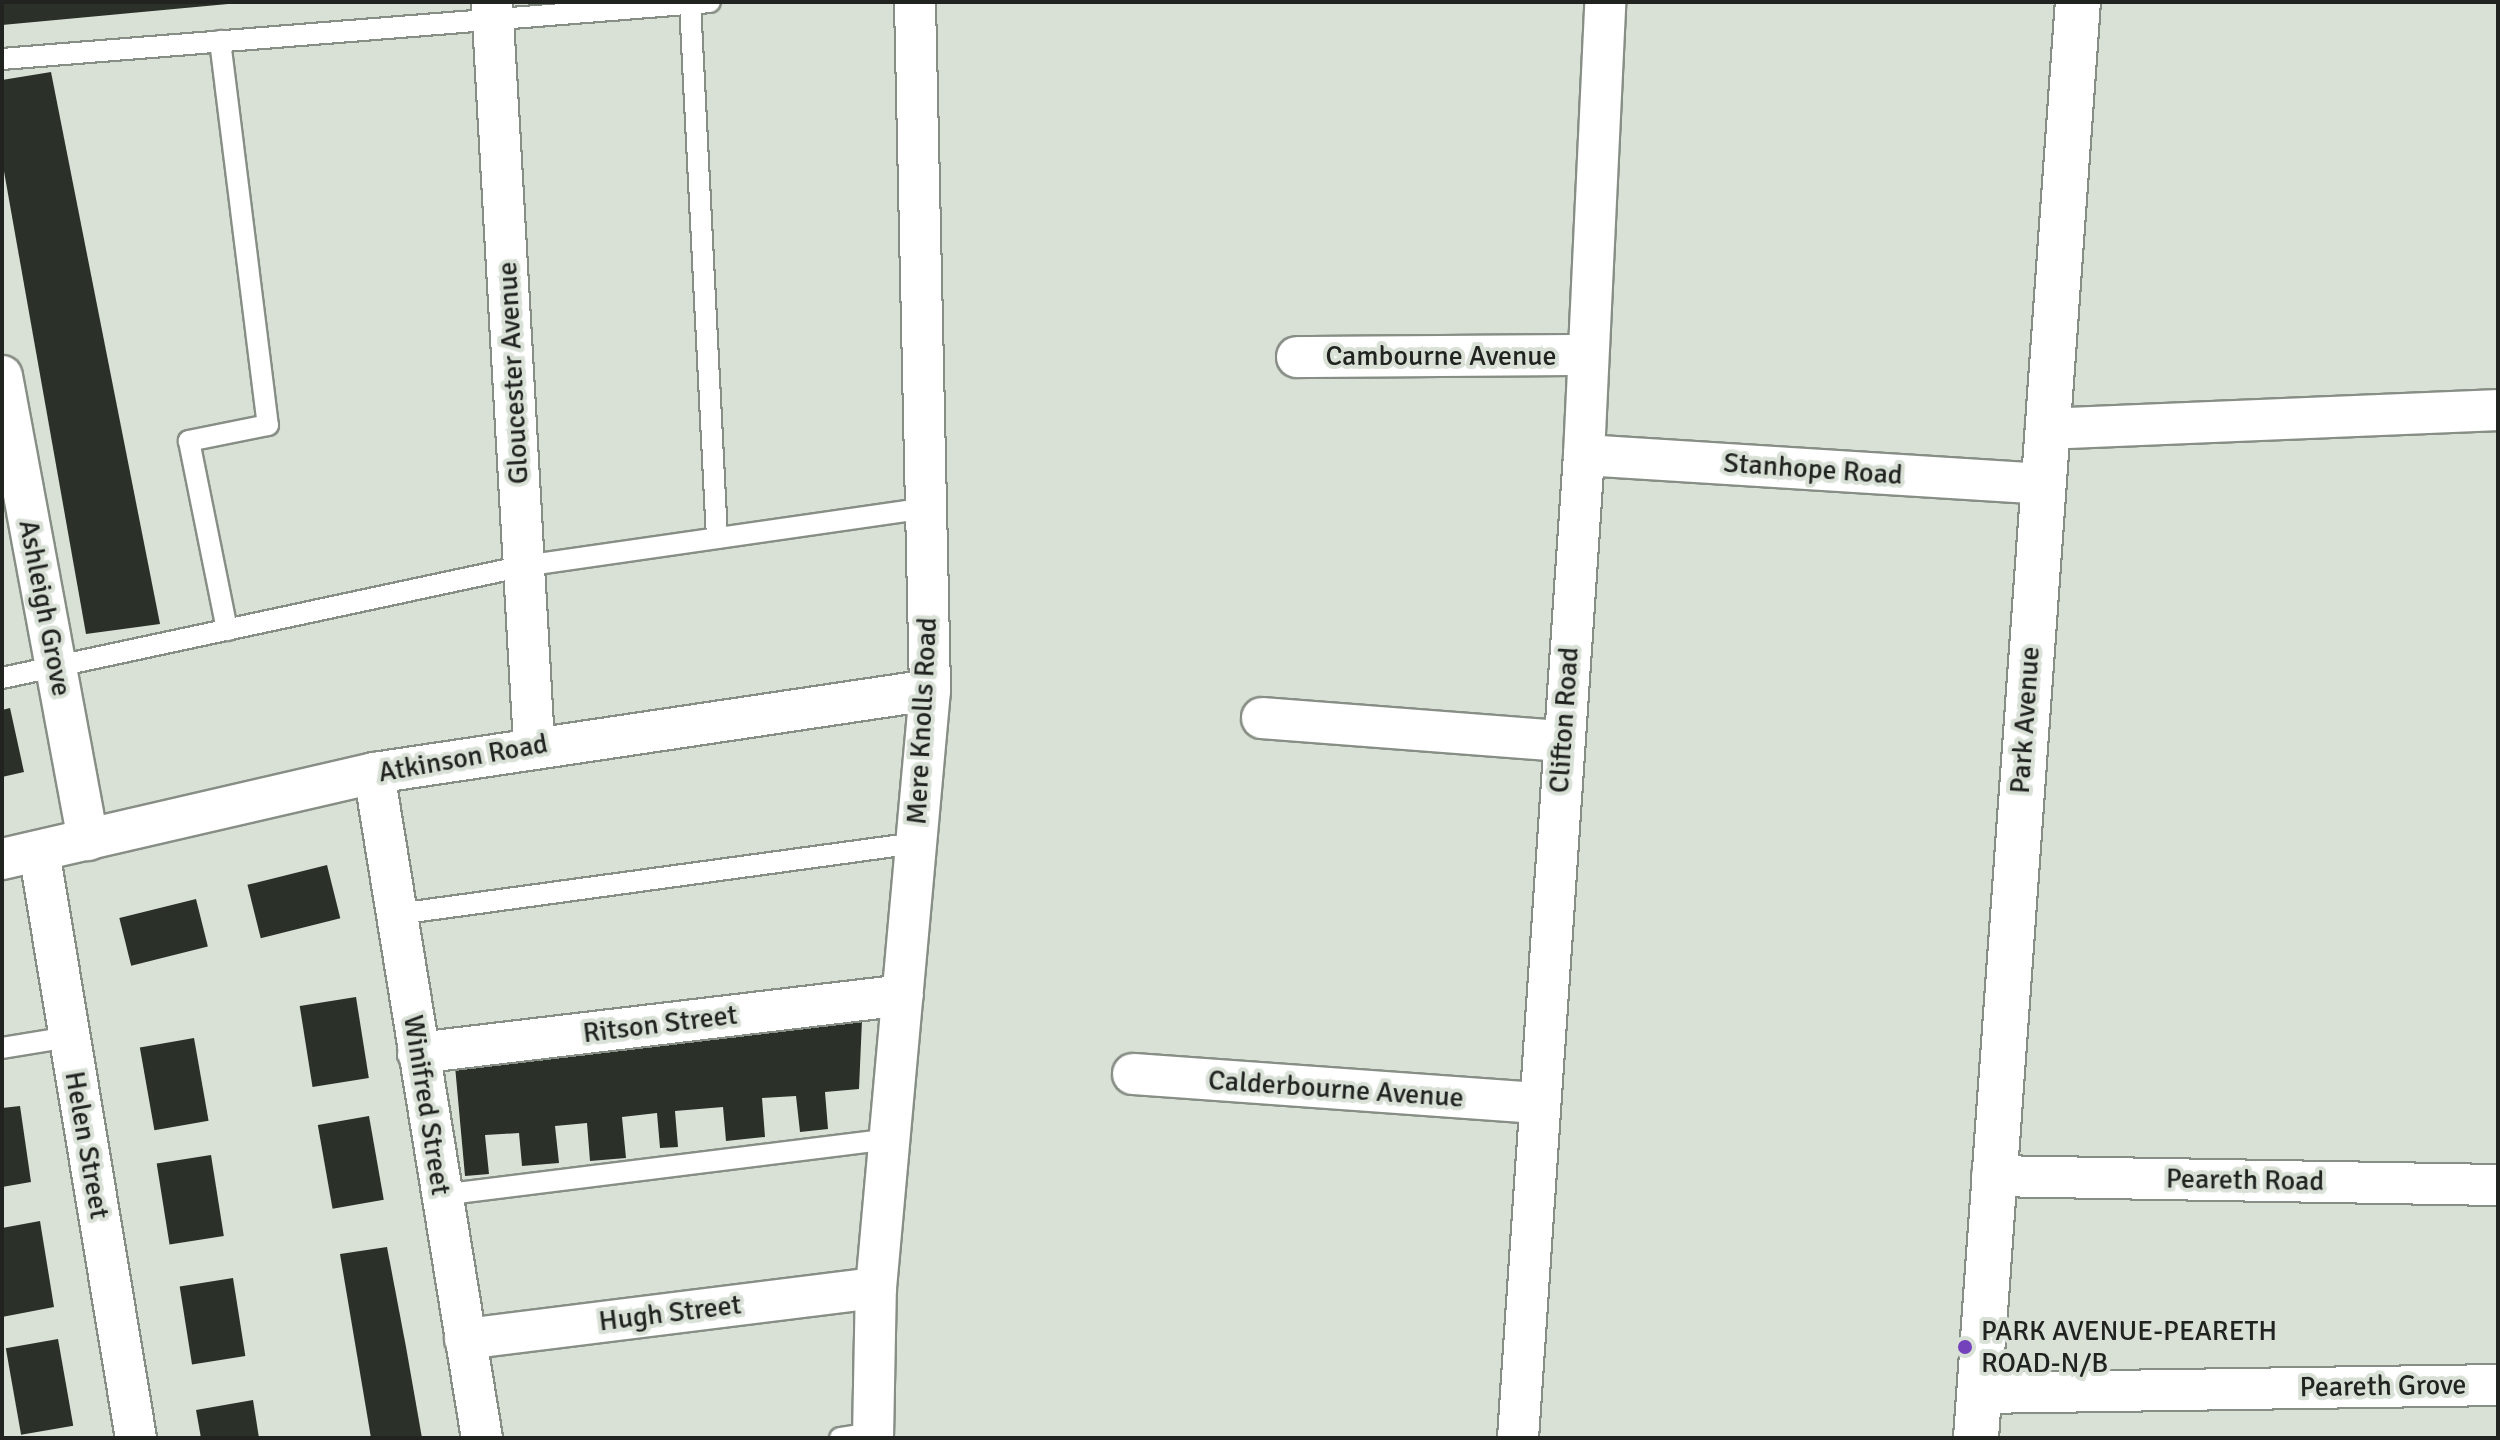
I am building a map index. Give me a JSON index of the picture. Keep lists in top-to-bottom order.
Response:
{
  "streets": {
    "street": [
      "Cambourne Avenue",
      "Gloucester Avenue",
      "Stanhope Road",
      "Ashleigh Grove",
      "Clifton Road",
      "Park Avenue",
      "Mere Knolls Road",
      "Atkinson Road",
      "Ritson Street",
      "Calderbourne Avenue",
      "Winifred Street",
      "Helen Street",
      "Peareth Road",
      "Hugh Street",
      "Peareth Grove"
    ]
  },
  "crossings": [
    ["Cambourne Avenue", "Clifton Road"],
    ["Gloucester Avenue", "Atkinson Road"],
    ["Stanhope Road", "Clifton Road"],
    ["Stanhope Road", "Park Avenue"],
    ["Ashleigh Grove", "Atkinson Road"],
    ["Clifton Road", "Calderbourne Avenue"],
    ["Park Avenue", "Peareth Road"],
    ["Park Avenue", "Peareth Grove"],
    ["Mere Knolls Road", "Atkinson Road"],
    ["Mere Knolls Road", "Ritson Street"],
    ["Mere Knolls Road", "Hugh Street"],
    ["Atkinson Road", "Winifred Street"],
    ["Atkinson Road", "Helen Street"],
    ["Ritson Street", "Winifred Street"],
    ["Winifred Street", "Hugh Street"]
  ],
  "places": ["PARK AVENUE-PEARETH ROAD-N/B"]
}
